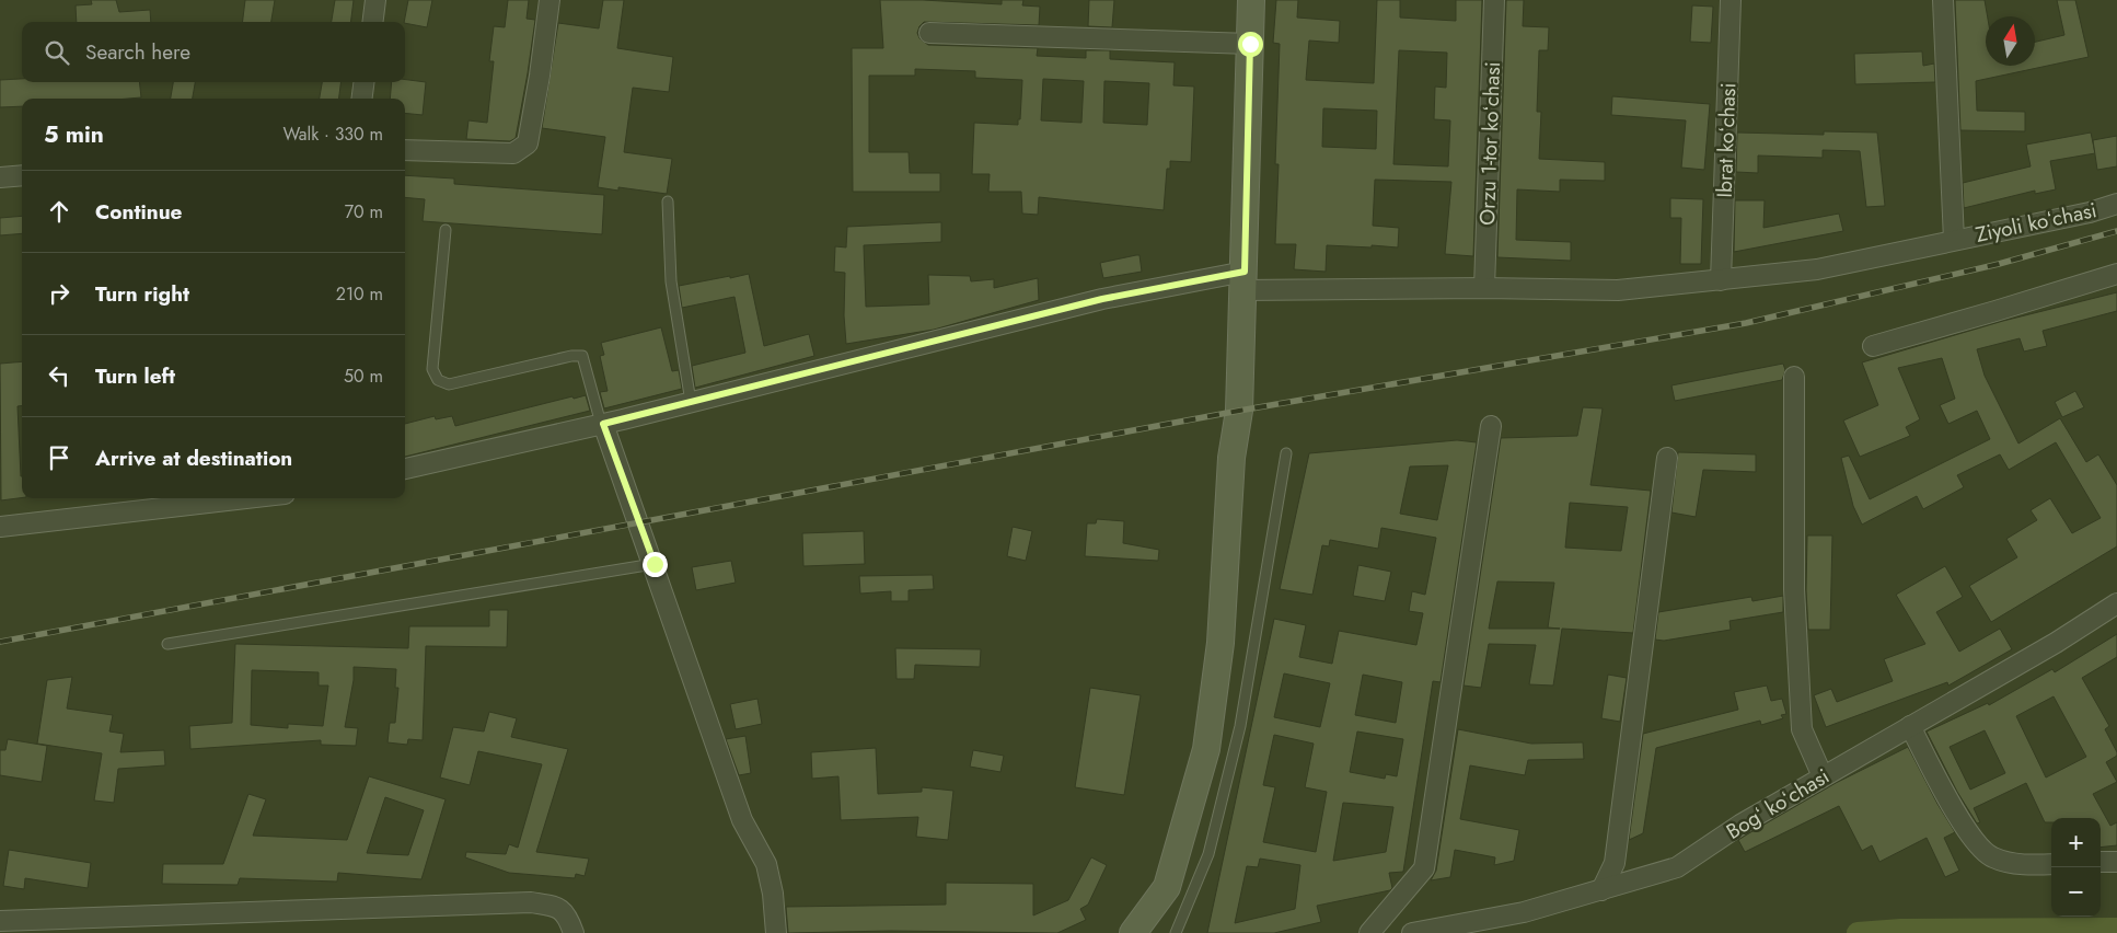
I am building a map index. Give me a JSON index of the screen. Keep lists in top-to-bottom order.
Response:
{
  "streets": {
    "street": [
      "Ibrat koʻchasi",
      "Orzu 1-tor koʻchasi",
      "Ziyoli koʻchasi",
      "Bogʻ koʻchasi"
    ]
  },
  "crossings": [
    ["Ibrat koʻchasi", "Ziyoli koʻchasi"],
    ["Orzu 1-tor koʻchasi", "Ziyoli koʻchasi"]
  ],
  "north": "top",
  "page": {
    "search": "Search here",
    "heading": ["5 min", "Walk · 330 m"],
    "list": [
      ["Continue", "70 m"],
      ["Turn right", "210 m"],
      ["Turn left", "50 m"],
      "Arrive at destination"
    ],
    "map_buttons": ["+", "−"]
  }
}
